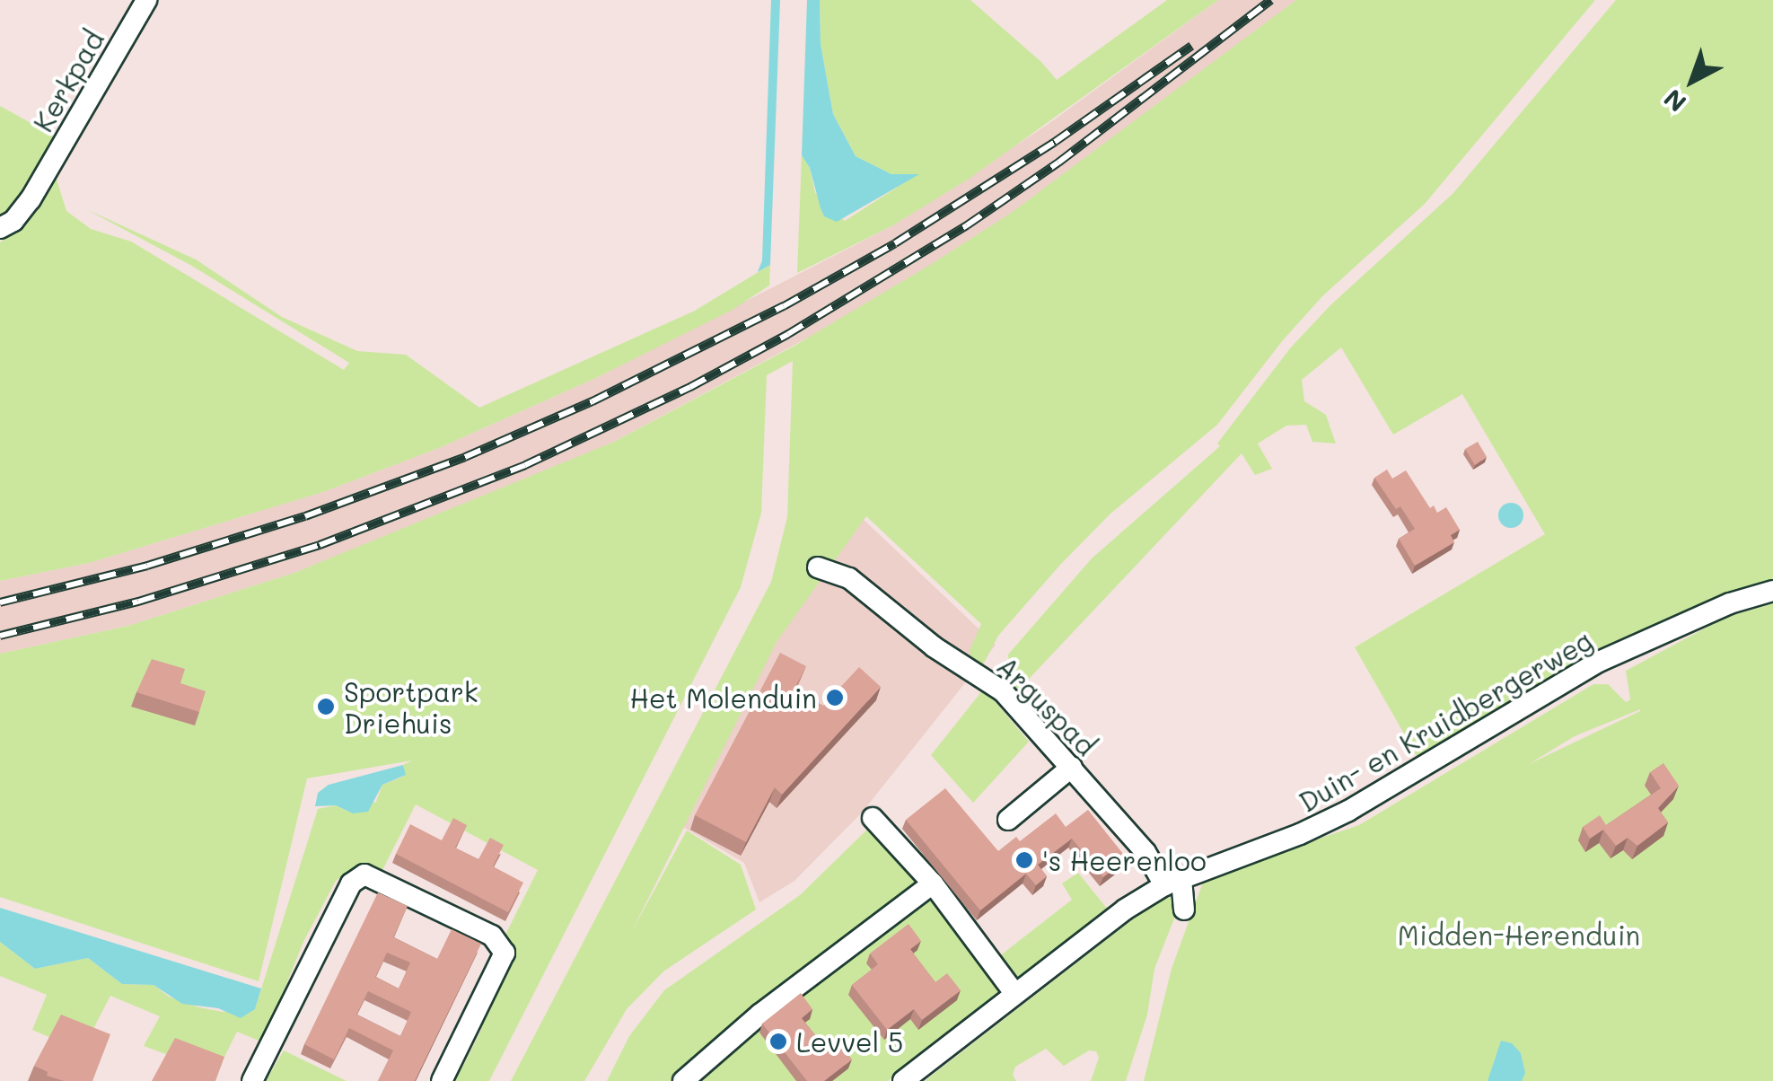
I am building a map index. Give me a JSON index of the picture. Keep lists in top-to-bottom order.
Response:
{
  "streets": {
    "street": ["Kerkpad", "Arguspad", "Duin- en Kruidbergerweg"]
  },
  "crossings": [
    ["Arguspad", "Duin- en Kruidbergerweg"]
  ],
  "parks": ["Midden-Herenduin"],
  "places": [
    "Het Molenduin",
    "Sportpark Driehuis",
    "'s Heerenloo",
    "Levvel 5"
  ],
  "north": "bottom left"
}
